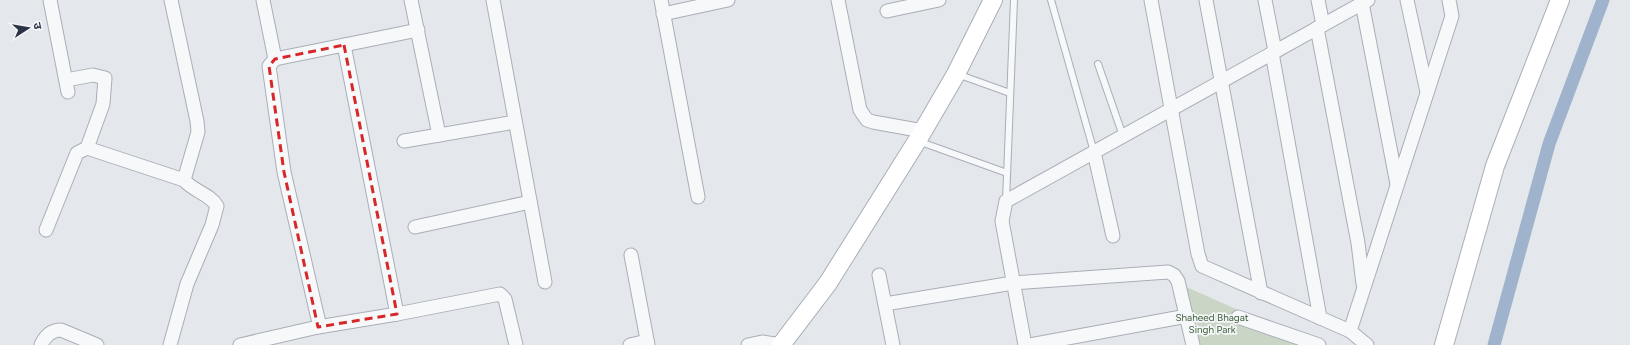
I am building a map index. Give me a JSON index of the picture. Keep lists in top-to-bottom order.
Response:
{
  "parks": ["Shaheed Bhagat Singh Park"],
  "north": "right"
}
